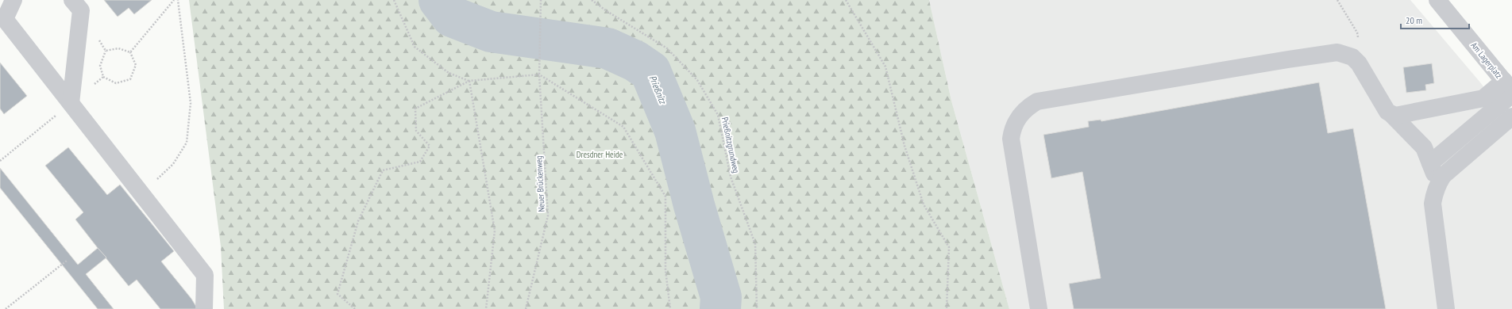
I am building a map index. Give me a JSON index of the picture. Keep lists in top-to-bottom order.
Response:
{
  "streets": {
    "street": ["Am Lagerplatz"],
    "path": ["Prießnitzgrundweg", "Neuer Brückenweg"]
  },
  "water": ["Prießnitz"],
  "parks": ["Dresdner Heide"],
  "scale_bar": "20 m"
}
